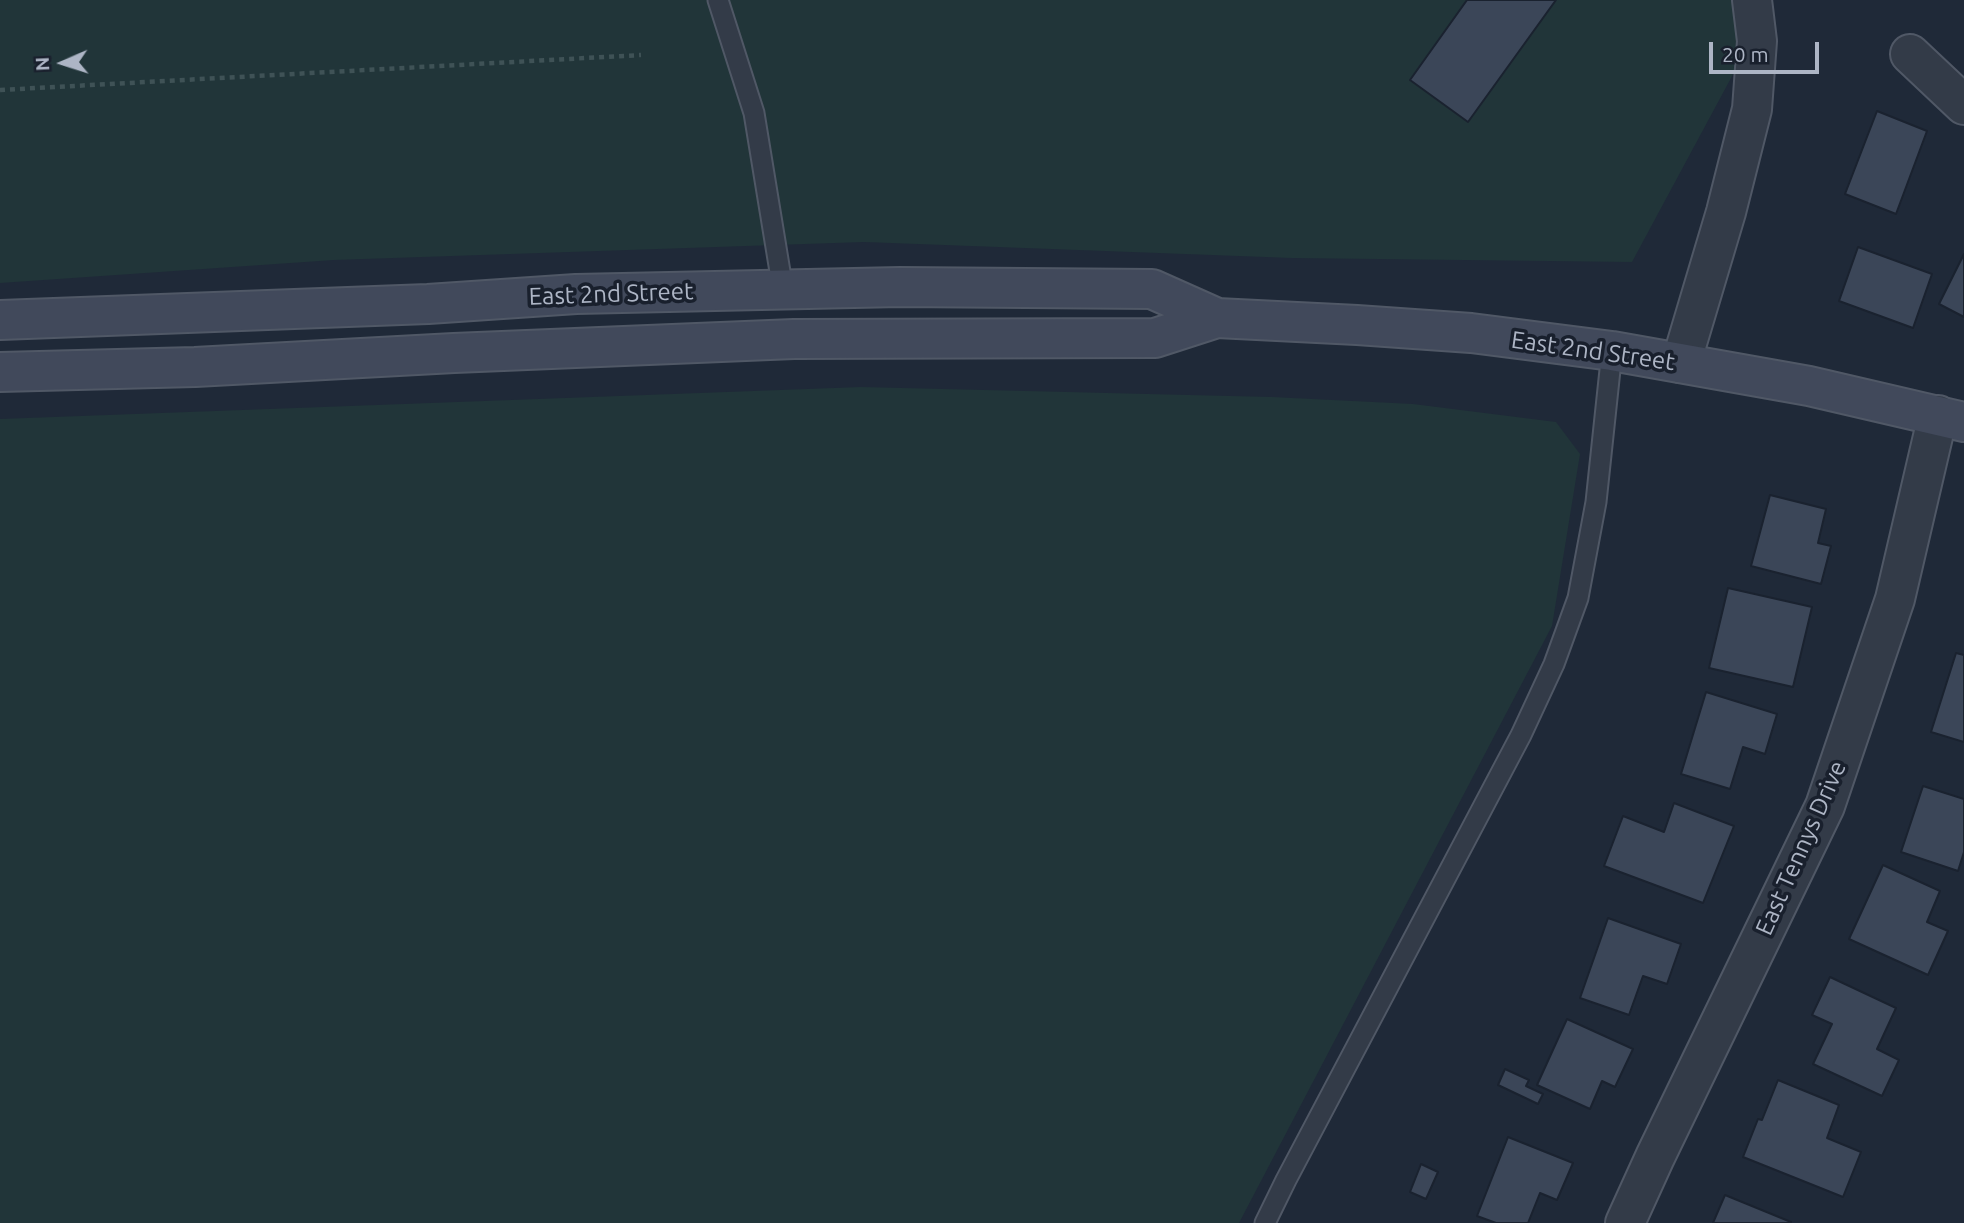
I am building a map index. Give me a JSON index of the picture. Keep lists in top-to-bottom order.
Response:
{
  "streets": {
    "main road": ["East 2nd Street"],
    "street": ["East Tennys Drive"]
  },
  "crossings": [
    ["East 2nd Street", "East Tennys Drive"]
  ],
  "scale_bar": "20 m",
  "north": "left"
}
